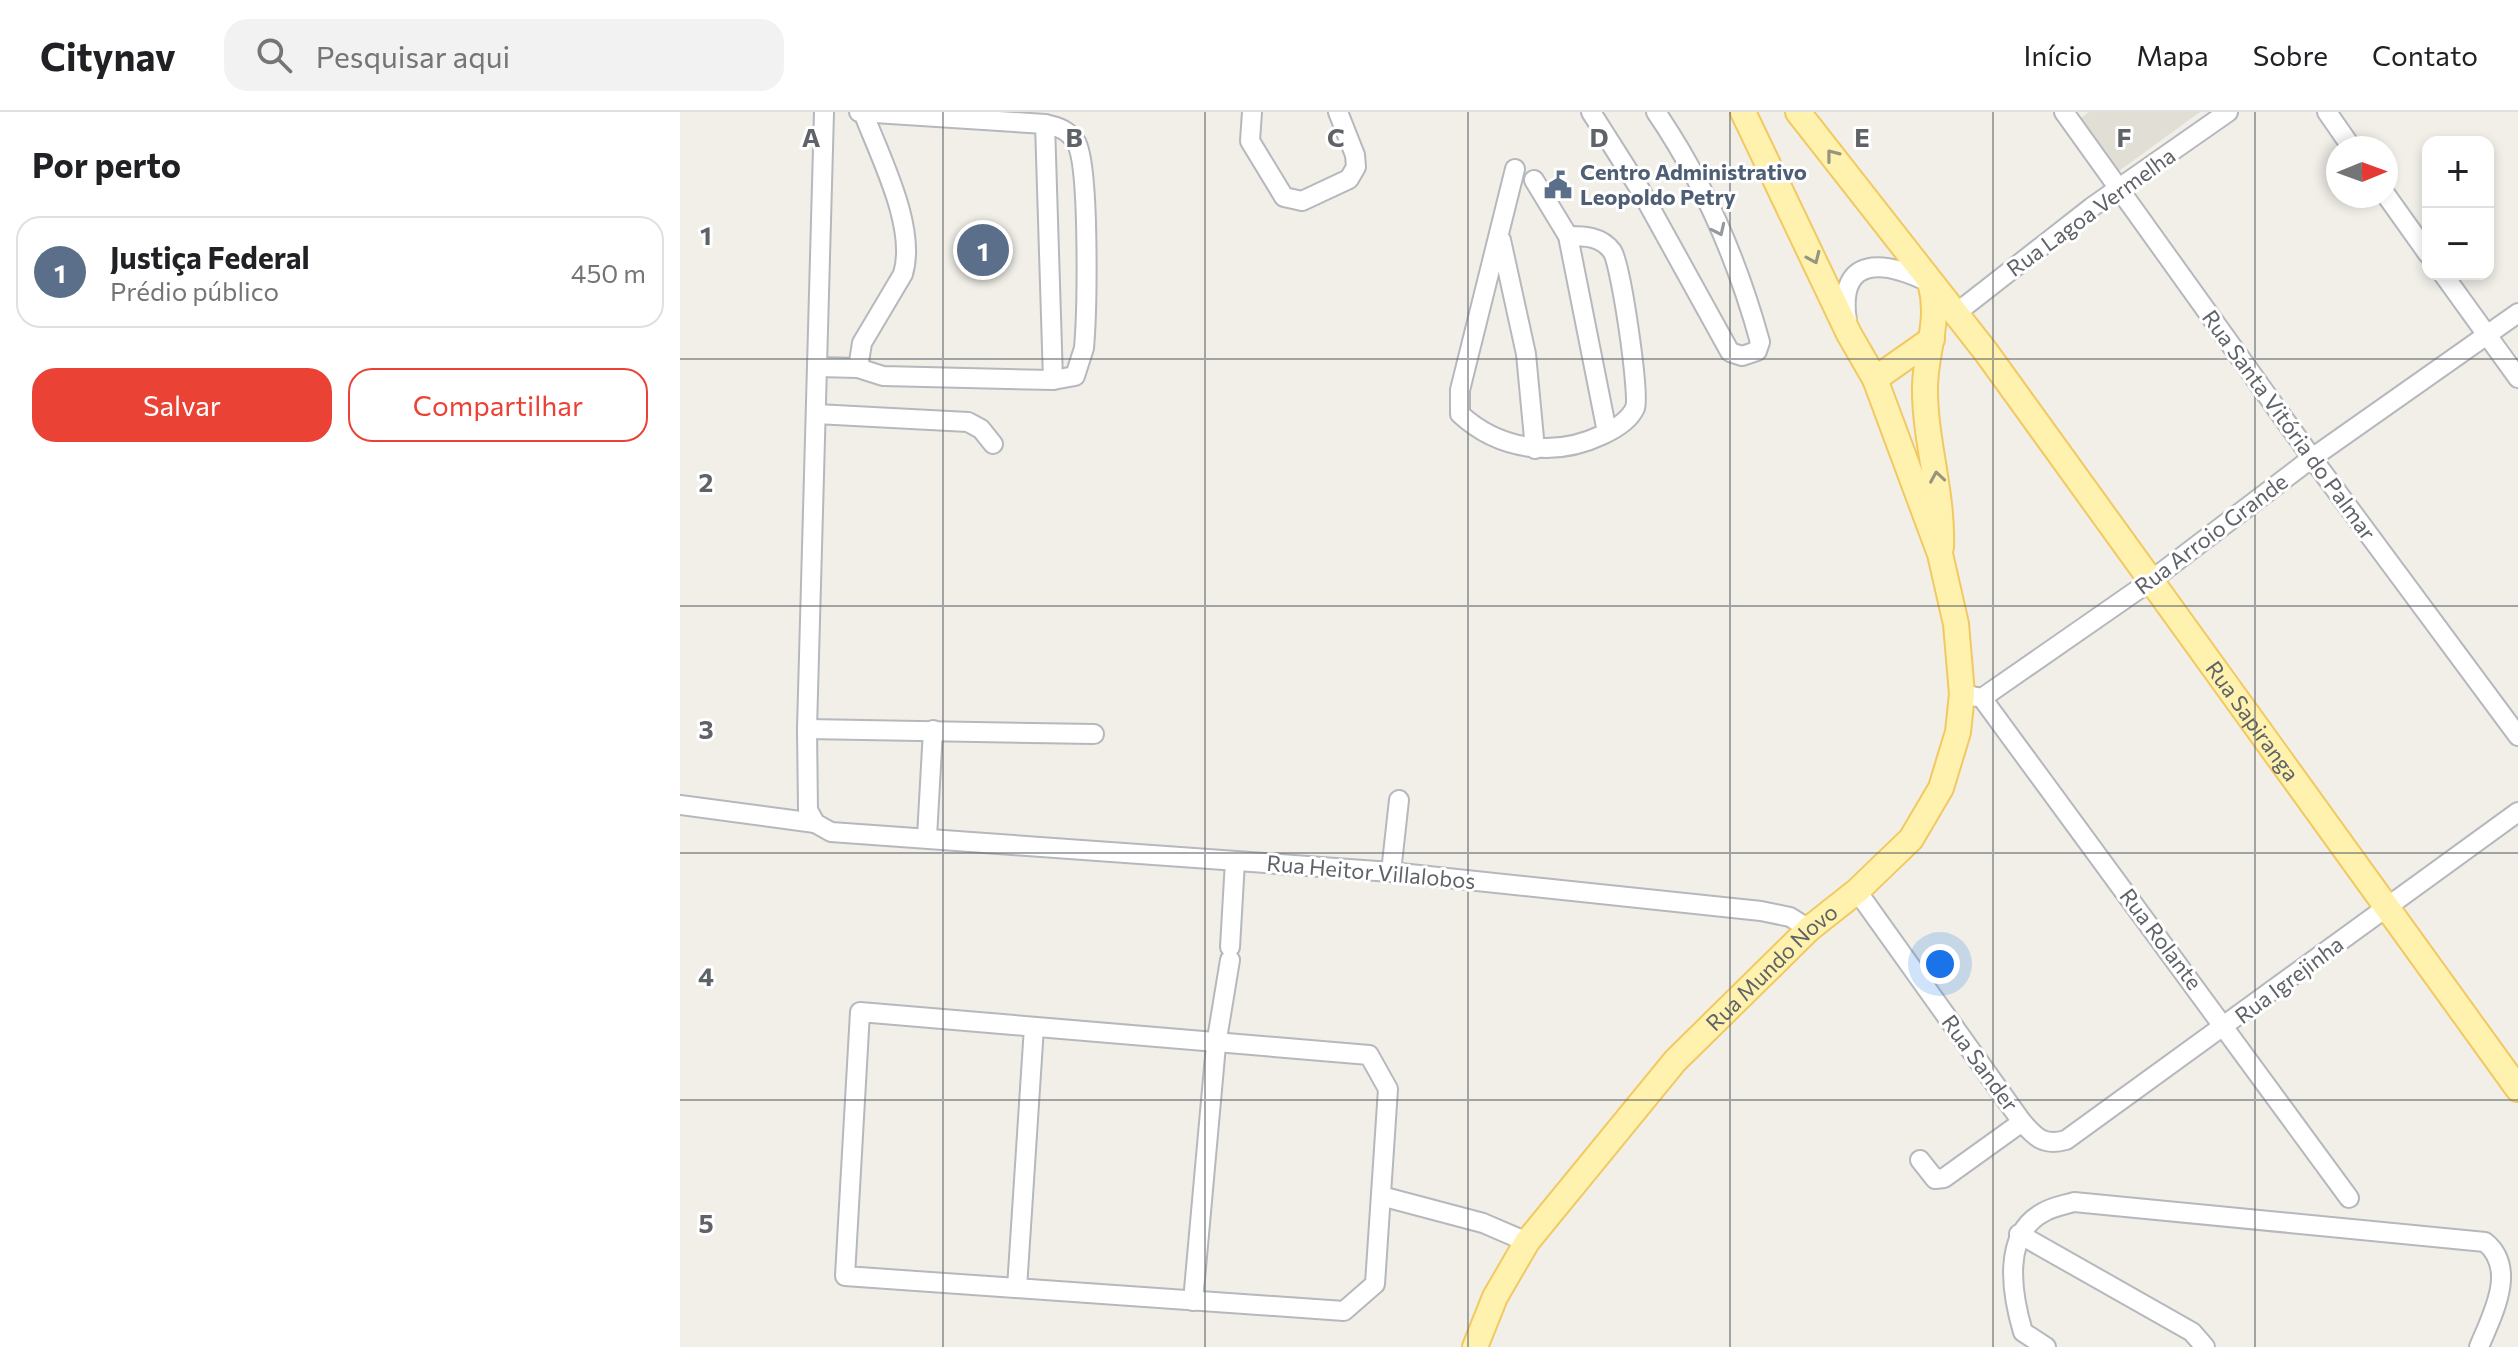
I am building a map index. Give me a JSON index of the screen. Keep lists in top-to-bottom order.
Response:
{
  "streets": {
    "main road": ["Rua Sapiranga", "Rua Mundo Novo"],
    "street": [
      "Rua Lagoa Vermelha",
      "Rua Santa Vitória do Palmar",
      "Rua Arroio Grande",
      "Rua Heitor Villalobos",
      "Rua Rolante",
      "Rua Igrejinha",
      "Rua Sander"
    ]
  },
  "crossings": [
    ["Rua Lagoa Vermelha", "Rua Santa Vitória do Palmar"],
    ["Rua Lagoa Vermelha", "Rua Sapiranga"],
    ["Rua Santa Vitória do Palmar", "Rua Arroio Grande"],
    ["Rua Arroio Grande", "Rua Sapiranga"],
    ["Rua Arroio Grande", "Rua Rolante"],
    ["Rua Arroio Grande", "Rua Mundo Novo"],
    ["Rua Sapiranga", "Rua Mundo Novo"],
    ["Rua Sapiranga", "Rua Igrejinha"],
    ["Rua Heitor Villalobos", "Rua Mundo Novo"],
    ["Rua Rolante", "Rua Mundo Novo"],
    ["Rua Rolante", "Rua Igrejinha"],
    ["Rua Mundo Novo", "Rua Sander"],
    ["Rua Igrejinha", "Rua Sander"]
  ],
  "places": {
    "public building": ["Centro Administrativo Leopoldo Petry"]
  },
  "north": "right",
  "page": {
    "header": "Citynav",
    "search": "Pesquisar aqui",
    "nav": [
      "Início",
      "Mapa",
      "Sobre",
      "Contato"
    ],
    "heading": "Por perto",
    "map_buttons": ["+", "−"],
    "list": [
      {
        "mark": "1",
        "name": "Justiça Federal",
        "note": "Prédio público",
        "value": "450 m"
      }
    ],
    "pins": "1",
    "buttons": ["Salvar", "Compartilhar"]
  },
  "grid": {
    "columns": [
      "A",
      "B",
      "C",
      "D",
      "E",
      "F"
    ],
    "rows": [
      "1",
      "2",
      "3",
      "4",
      "5"
    ]
  }
}
